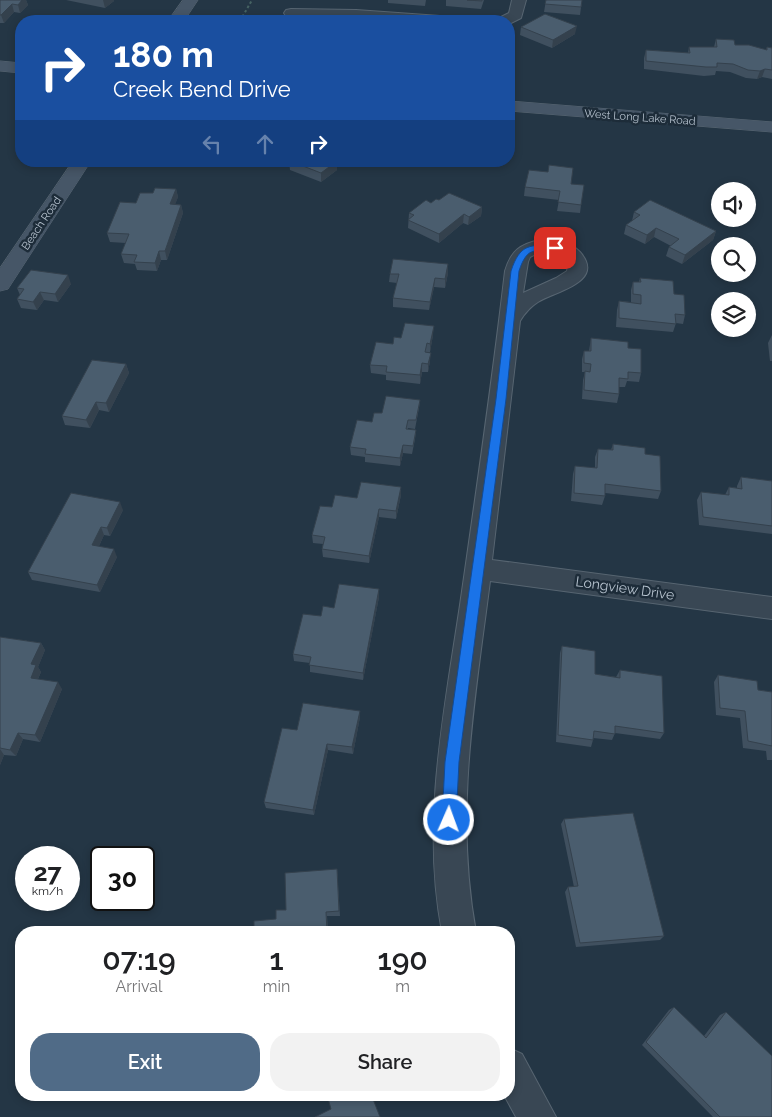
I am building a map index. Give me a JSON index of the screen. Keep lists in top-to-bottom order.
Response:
{
  "streets": {
    "main road": ["West Long Lake Road", "Beach Road"],
    "street": ["Longview Drive"]
  },
  "page": {
    "turn": ["180 m", "Creek Bend Drive"],
    "speed": "27 km/h",
    "limit": "30",
    "eta": [
      "07:19",
      "Arrival",
      "1",
      "min",
      "190",
      "m"
    ],
    "buttons": ["Exit", "Share"]
  }
}
